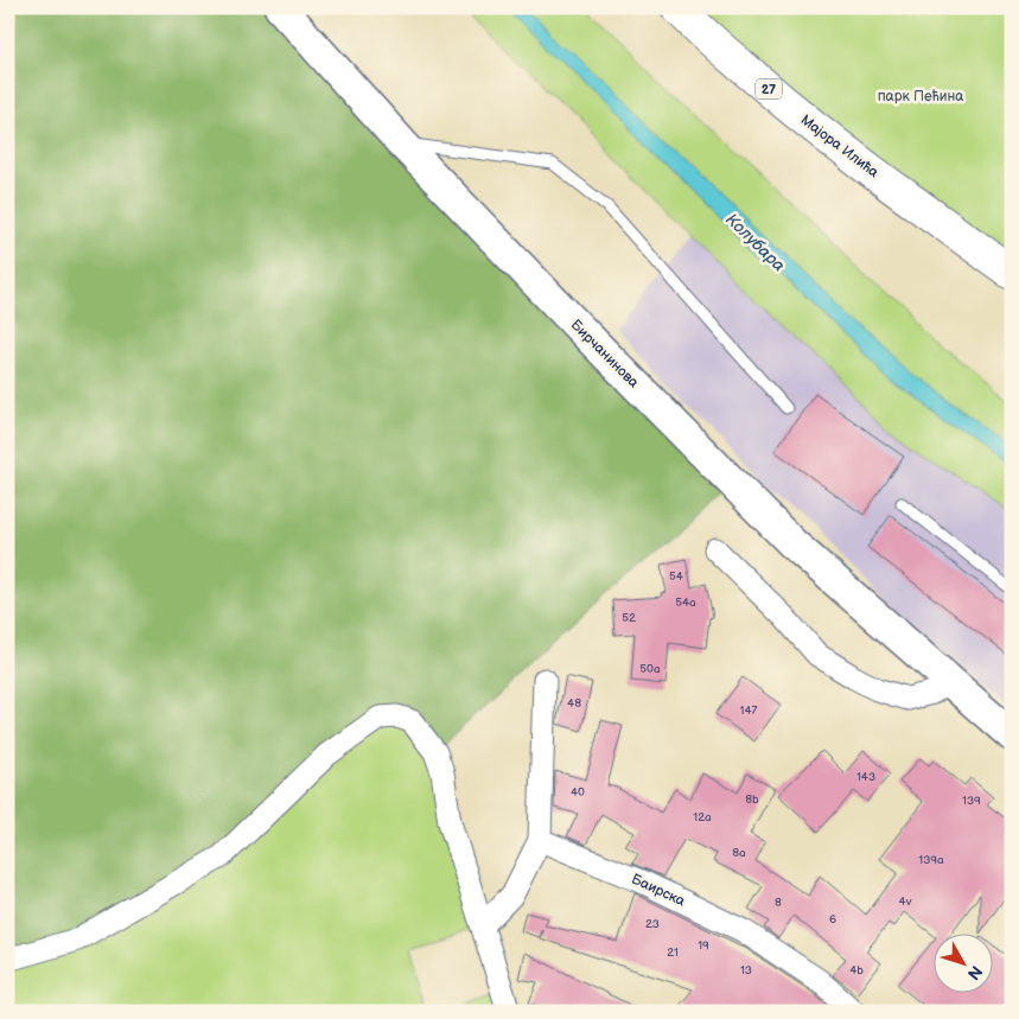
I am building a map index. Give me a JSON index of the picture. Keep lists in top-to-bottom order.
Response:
{
  "streets": {
    "main road": ["27", "Мајора Илића", "Бирчанинова"],
    "street": ["Баирска"]
  },
  "water": ["Колубара"],
  "parks": ["парк Пећина"],
  "house_numbers": [
    "54",
    "54a",
    "52",
    "50a",
    "48",
    "147",
    "143",
    "40",
    "8b",
    "139",
    "12a",
    "8a",
    "139a",
    "4v",
    "8",
    "6",
    "23",
    "19",
    "21",
    "13",
    "4b"
  ],
  "north": "bottom right"
}
